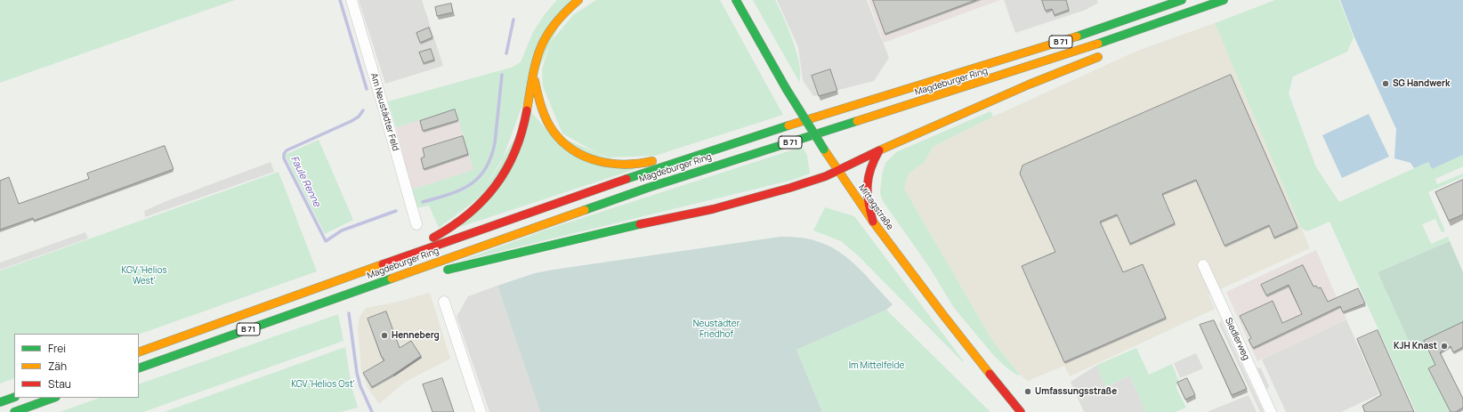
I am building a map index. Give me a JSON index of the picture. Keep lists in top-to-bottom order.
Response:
{
  "streets": {
    "main road": ["B 71", "Magdeburger Ring", "Mittagstraße"],
    "street": ["Am Neustädter Feld", "Siedlerweg"]
  },
  "water": ["Faule Renne"],
  "parks": [
    "KGV 'Helios West'",
    "Neustädter Friedhof",
    "Im Mittelfelde",
    "KGV 'Helios Ost'"
  ],
  "places": [
    "SG Handwerk",
    "Henneberg",
    "KJH Knast",
    "Umfassungsstraße"
  ],
  "legend": ["Frei", "Zäh", "Stau"]
}
